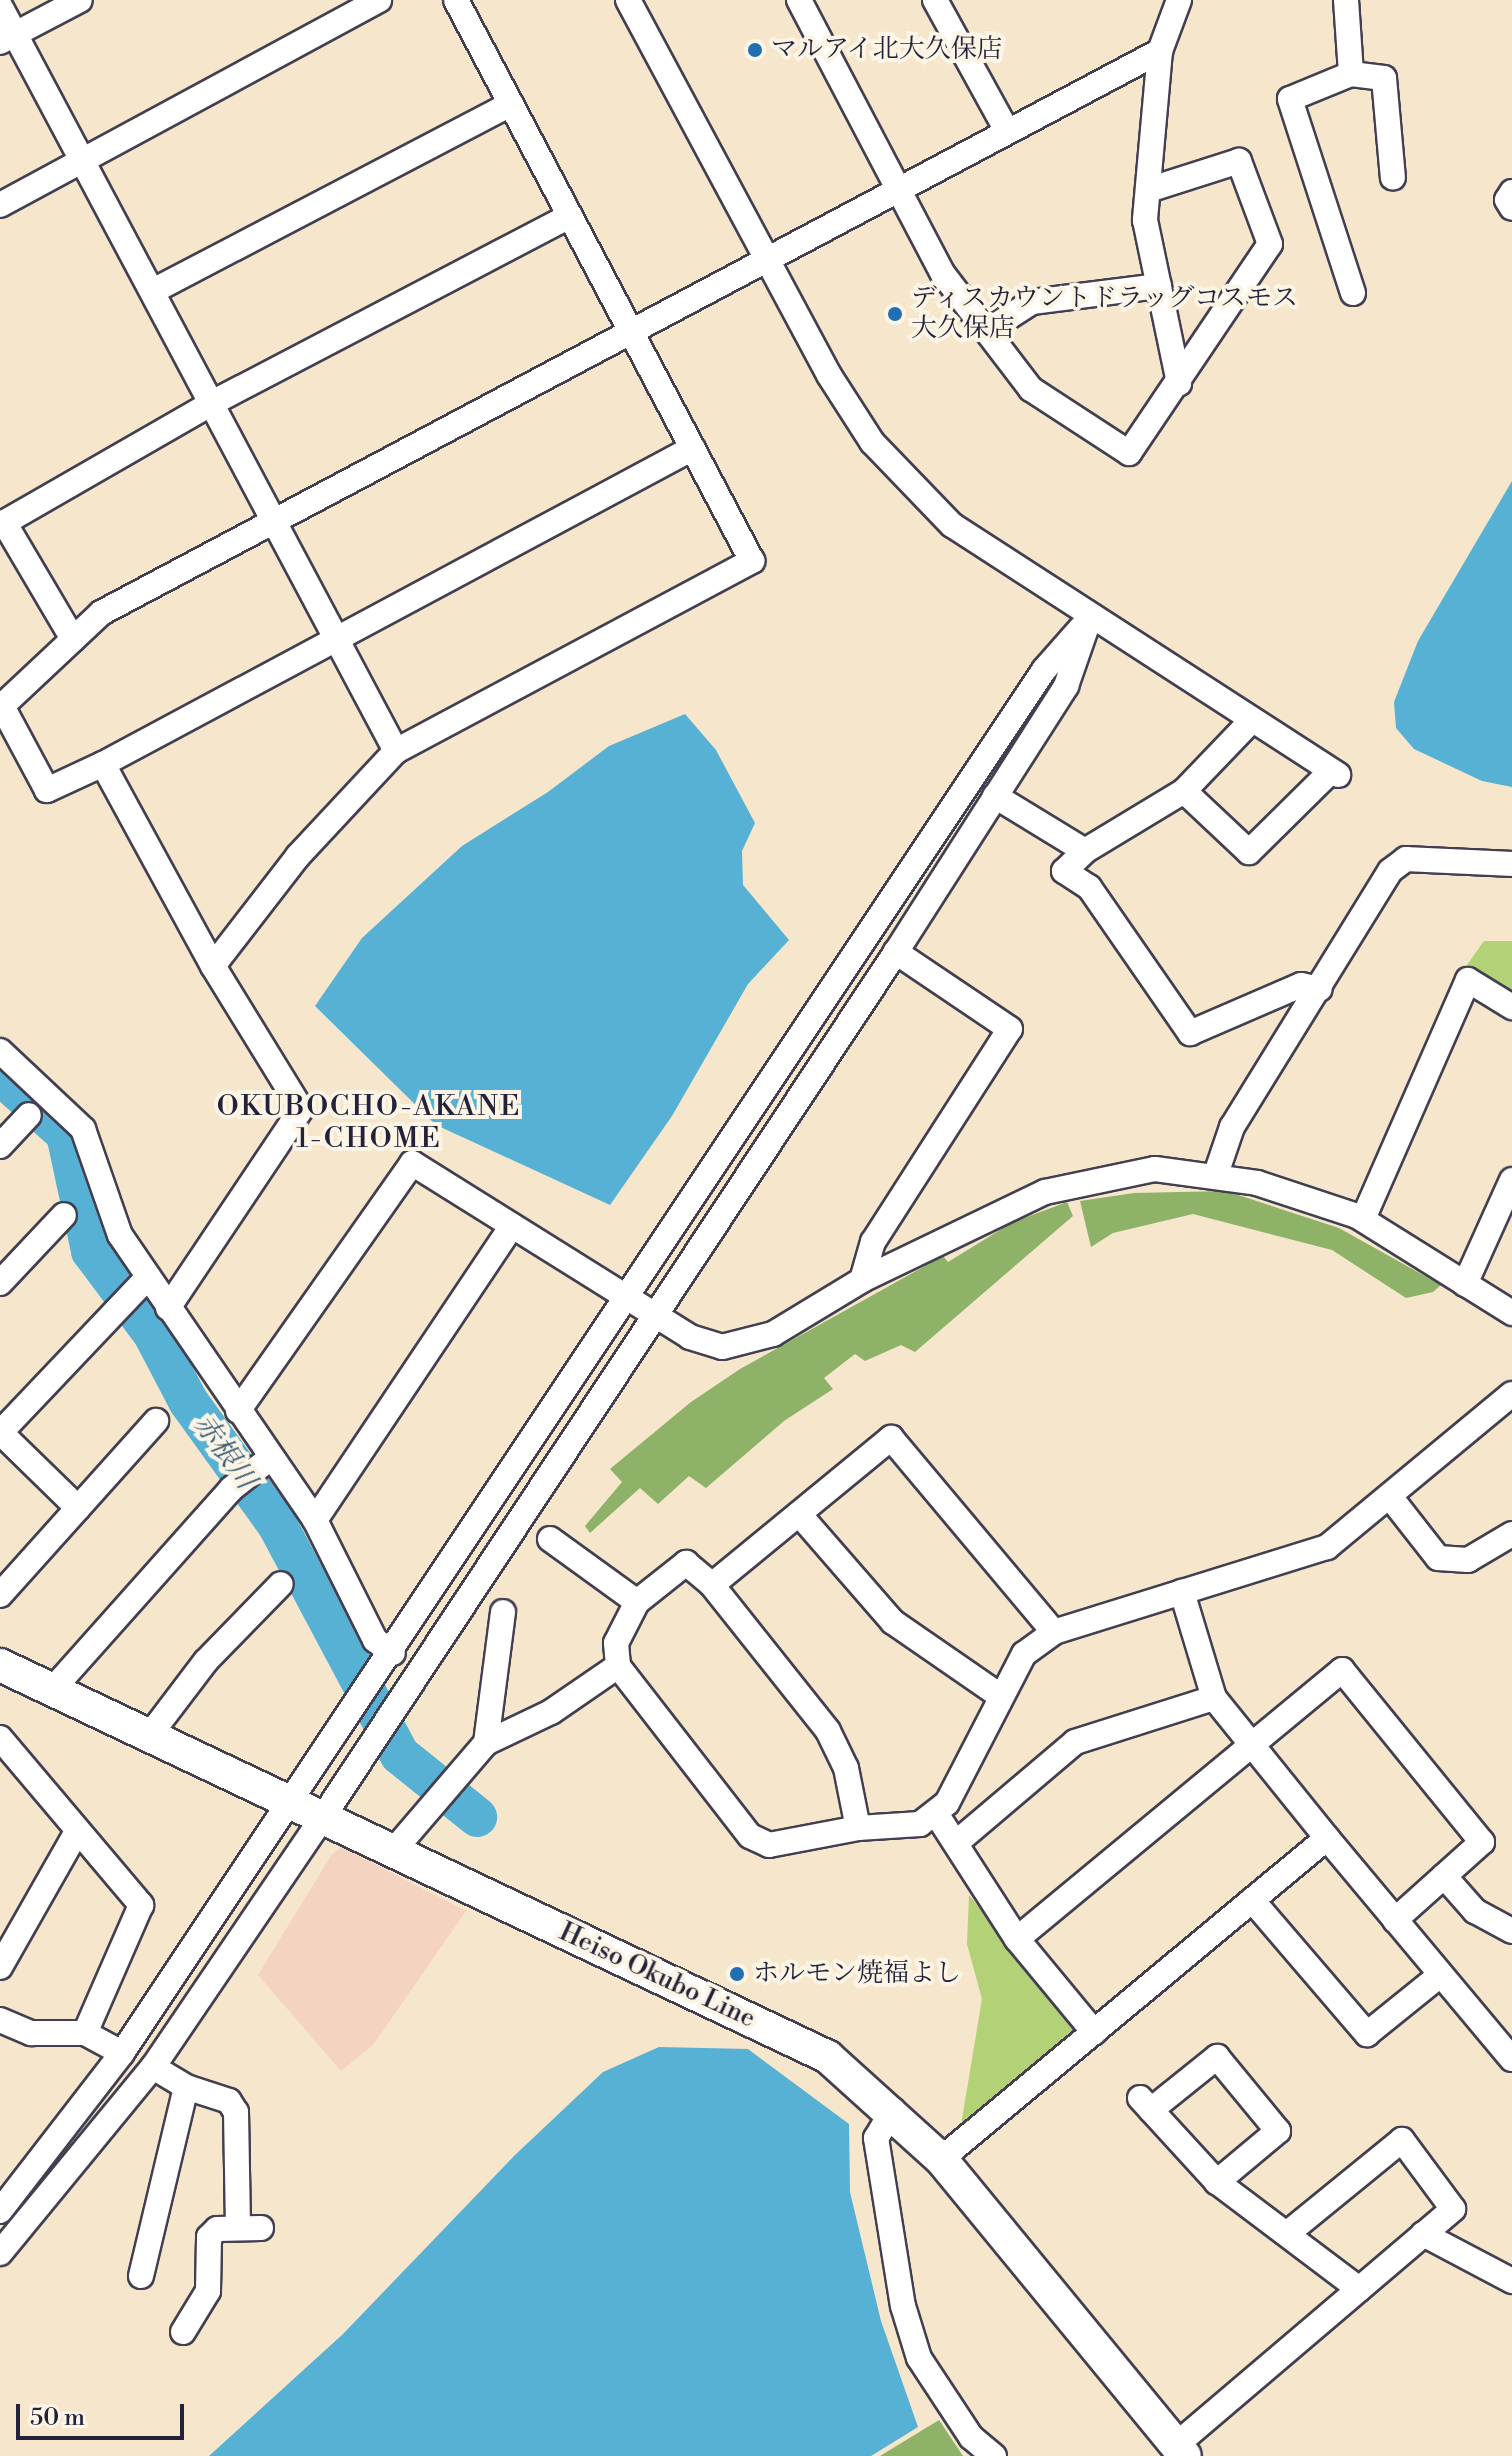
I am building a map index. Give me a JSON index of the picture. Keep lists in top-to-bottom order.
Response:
{
  "streets": {
    "main road": ["Heiso Okubo Line"]
  },
  "districts": ["OKUBOCHO-AKANE 1-CHOME"],
  "water": ["赤根川"],
  "places": ["マルアイ北大久保店", "ディスカウントドラッグコスモス 大久保店", "ホルモン焼福よし"],
  "scale_bar": "50 m"
}
